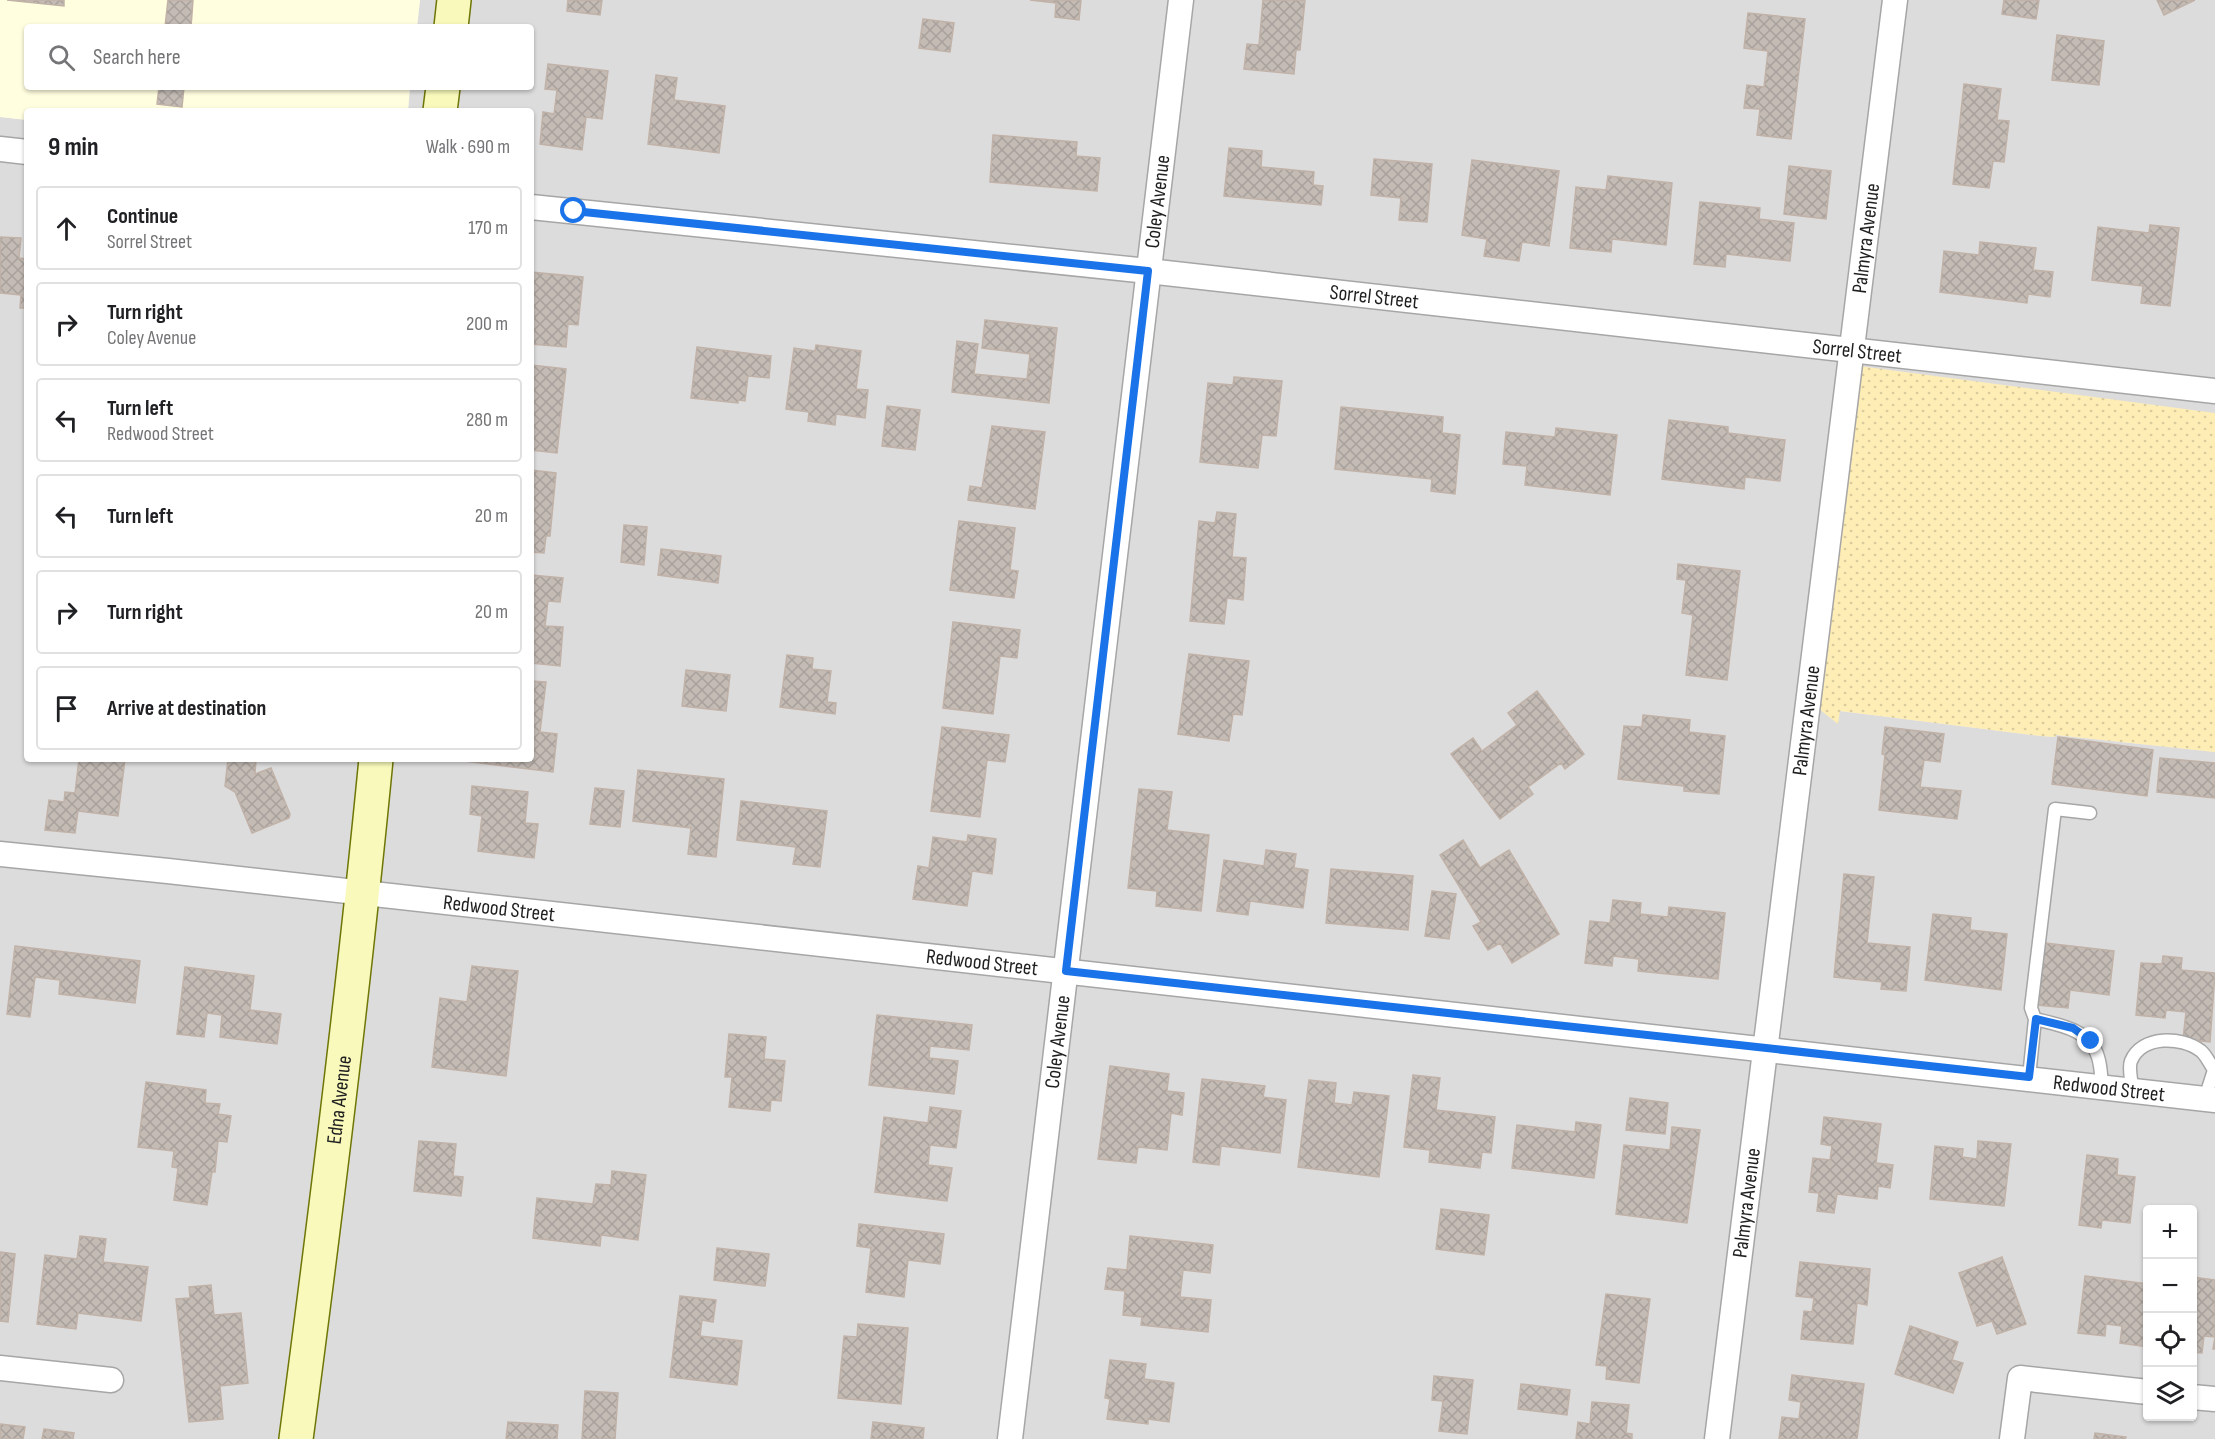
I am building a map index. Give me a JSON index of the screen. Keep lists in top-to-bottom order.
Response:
{
  "streets": {
    "street": [
      "Coley Avenue",
      "Palmyra Avenue",
      "Sorrel Street",
      "Redwood Street",
      "Edna Avenue"
    ]
  },
  "crossings": [
    ["Coley Avenue", "Sorrel Street"],
    ["Coley Avenue", "Redwood Street"],
    ["Palmyra Avenue", "Sorrel Street"],
    ["Palmyra Avenue", "Redwood Street"],
    ["Redwood Street", "Edna Avenue"]
  ],
  "page": {
    "search": "Search here",
    "heading": ["9 min", "Walk · 690 m"],
    "list": [
      ["Continue", "Sorrel Street", "170 m"],
      ["Turn right", "Coley Avenue", "200 m"],
      ["Turn left", "Redwood Street", "280 m"],
      ["Turn left", "20 m"],
      ["Turn right", "20 m"],
      "Arrive at destination"
    ],
    "map_buttons": ["+", "−"]
  }
}
